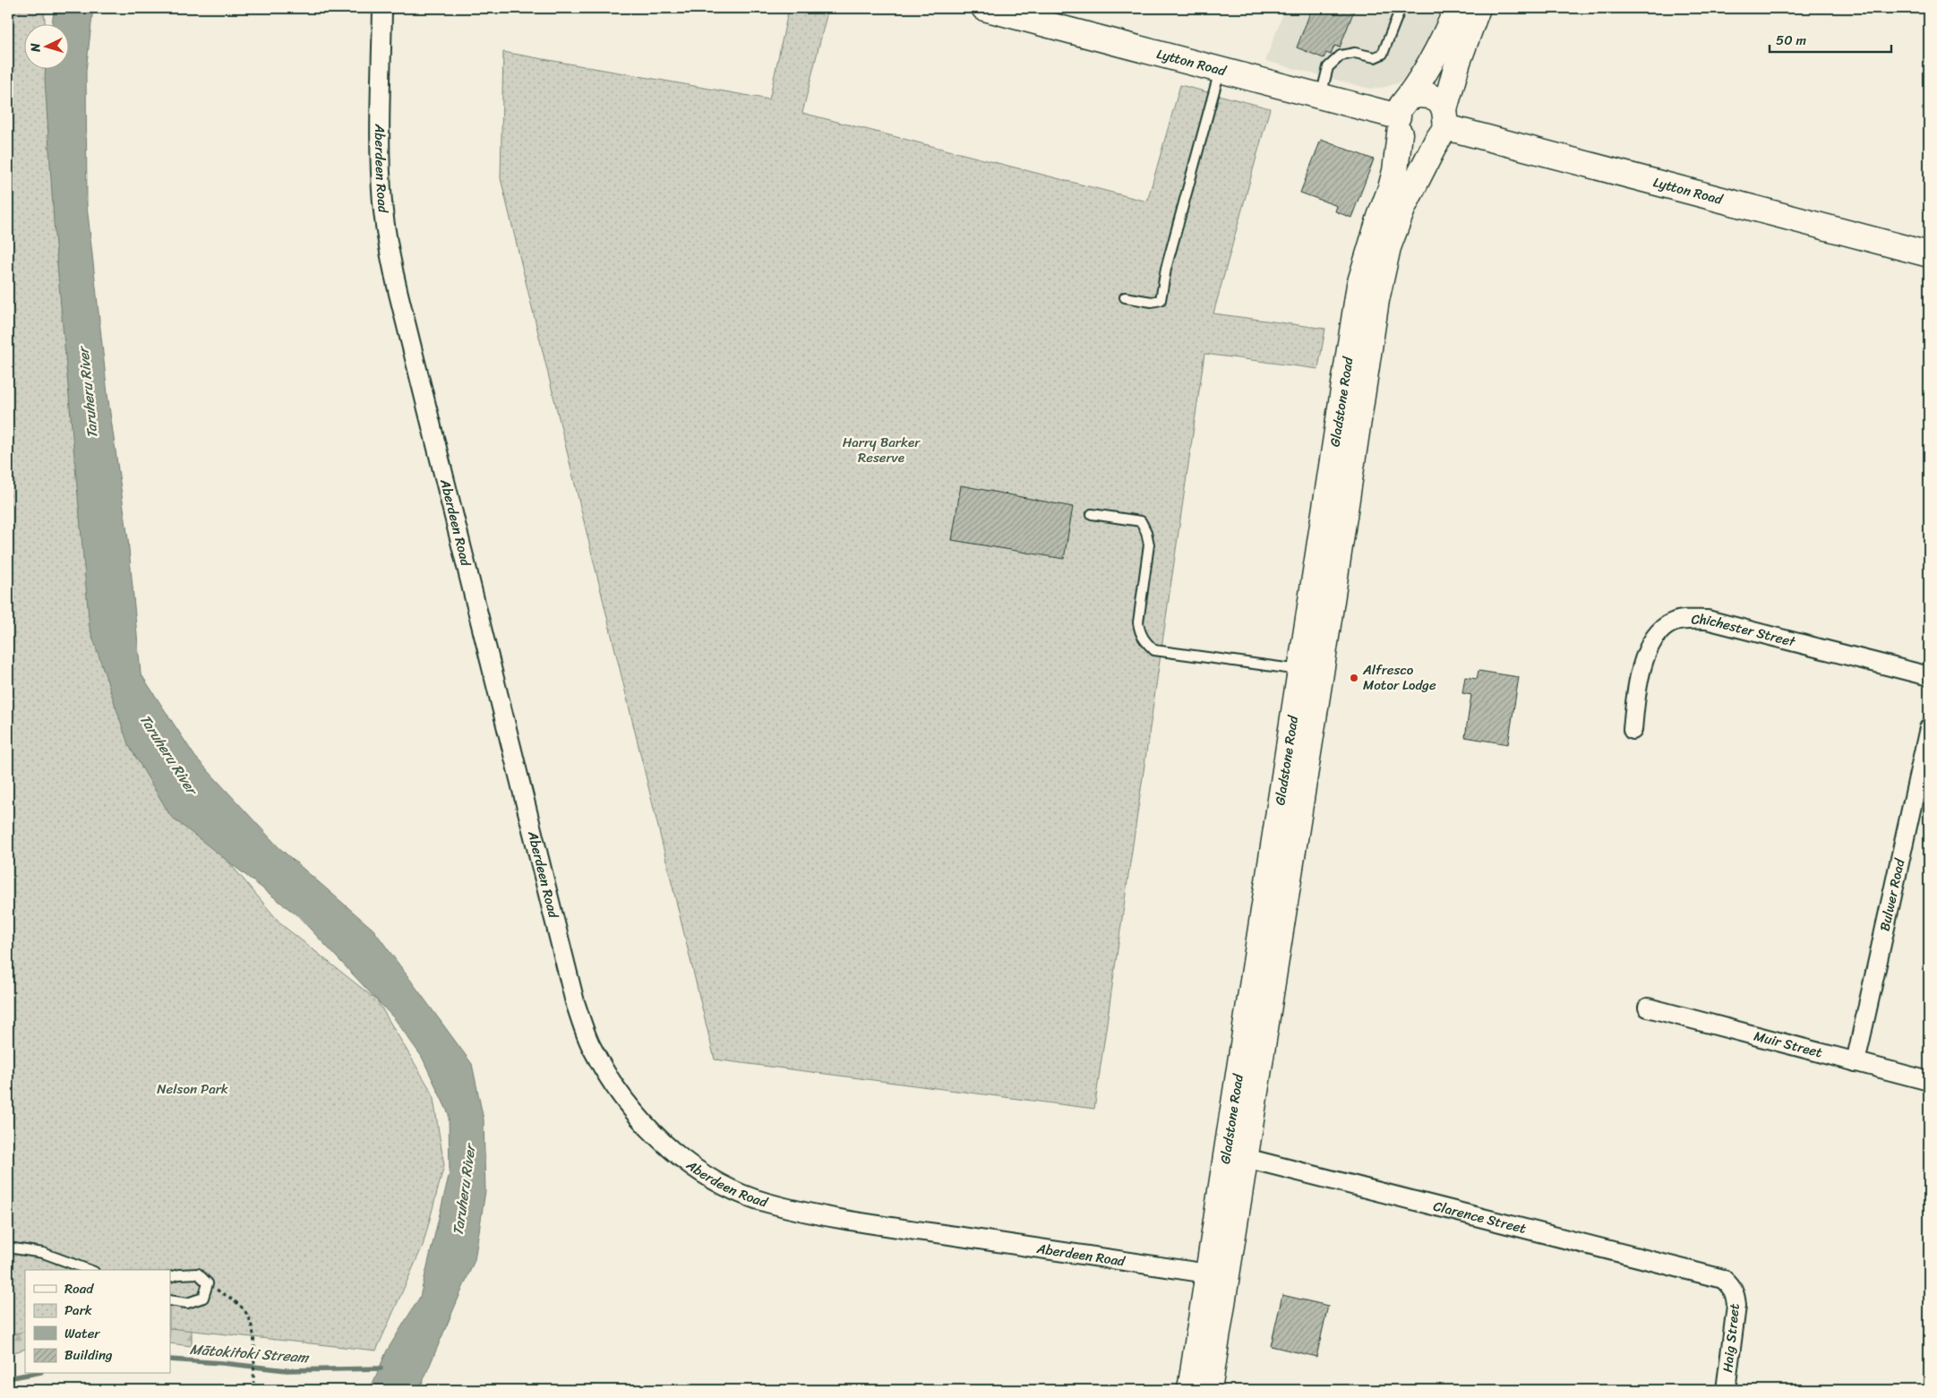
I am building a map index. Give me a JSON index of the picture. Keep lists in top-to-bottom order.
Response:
{
  "streets": {
    "main road": ["Lytton Road", "Gladstone Road"],
    "street": [
      "Aberdeen Road",
      "Chichester Street",
      "Bulwer Road",
      "Muir Street",
      "Clarence Street",
      "Haig Street"
    ]
  },
  "crossings": [
    ["Lytton Road", "Gladstone Road"],
    ["Aberdeen Road", "Gladstone Road"],
    ["Gladstone Road", "Clarence Street"],
    ["Bulwer Road", "Muir Street"],
    ["Clarence Street", "Haig Street"]
  ],
  "water": ["Taruheru River", "Mātokitoki Stream"],
  "parks": ["Harry Barker Reserve", "Nelson Park"],
  "places": ["Alfresco Motor Lodge"],
  "legend": [
    "Road",
    "Park",
    "Water",
    "Building"
  ],
  "scale_bar": "50 m",
  "north": "left"
}
